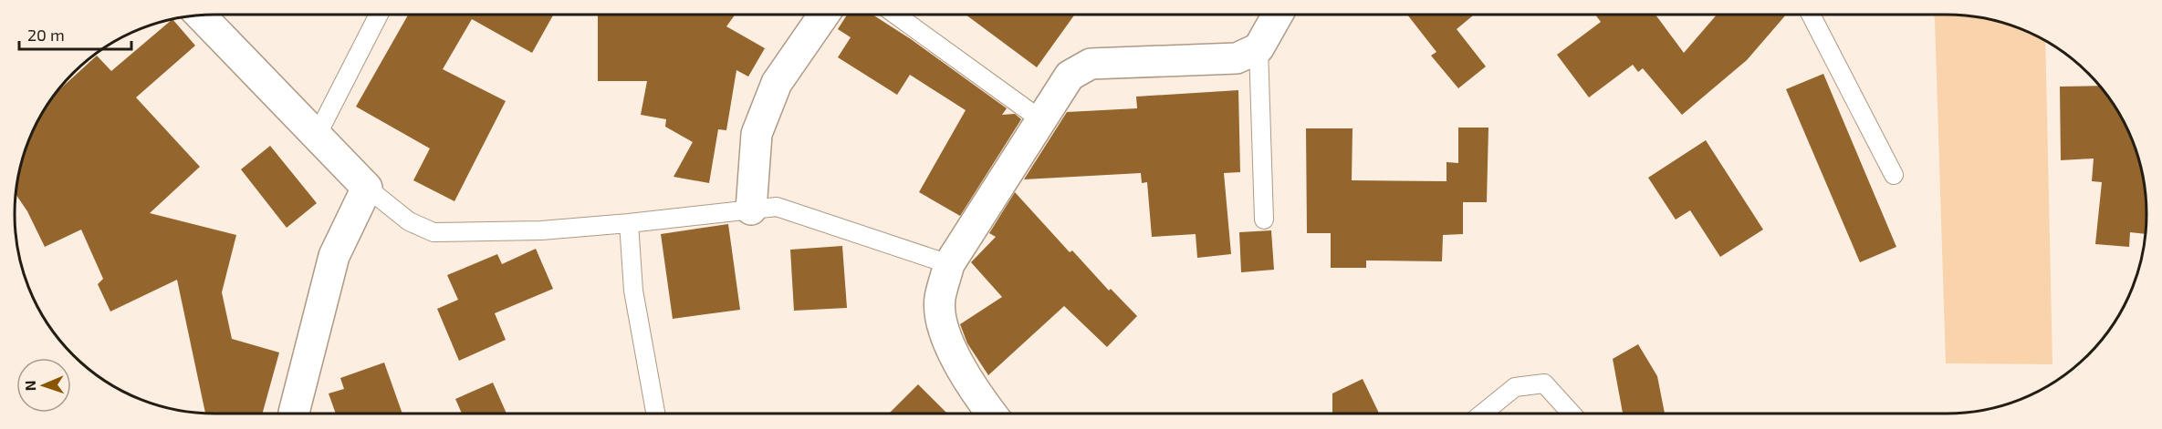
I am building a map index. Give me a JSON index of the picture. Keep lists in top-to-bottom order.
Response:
{
  "scale_bar": "20 m",
  "north": "left"
}
